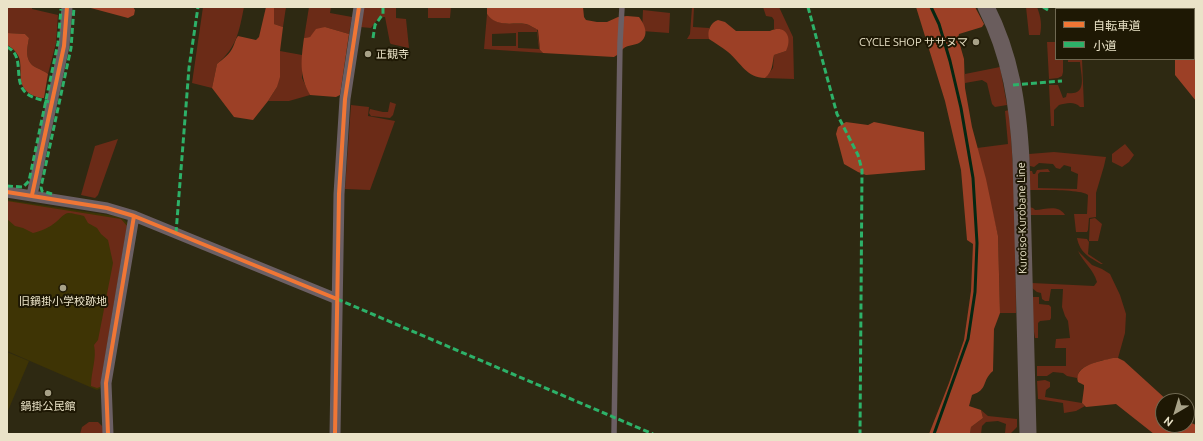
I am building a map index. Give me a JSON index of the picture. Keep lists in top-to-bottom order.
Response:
{
  "streets": {
    "main road": ["Kuroiso-Kurobane Line"]
  },
  "places": [
    "CYCLE SHOP ササヌマ",
    "正観寺",
    "旧鍋掛小学校跡地",
    "鍋掛公民館"
  ],
  "legend": ["自転車道", "小道"],
  "north": "bottom left"
}
